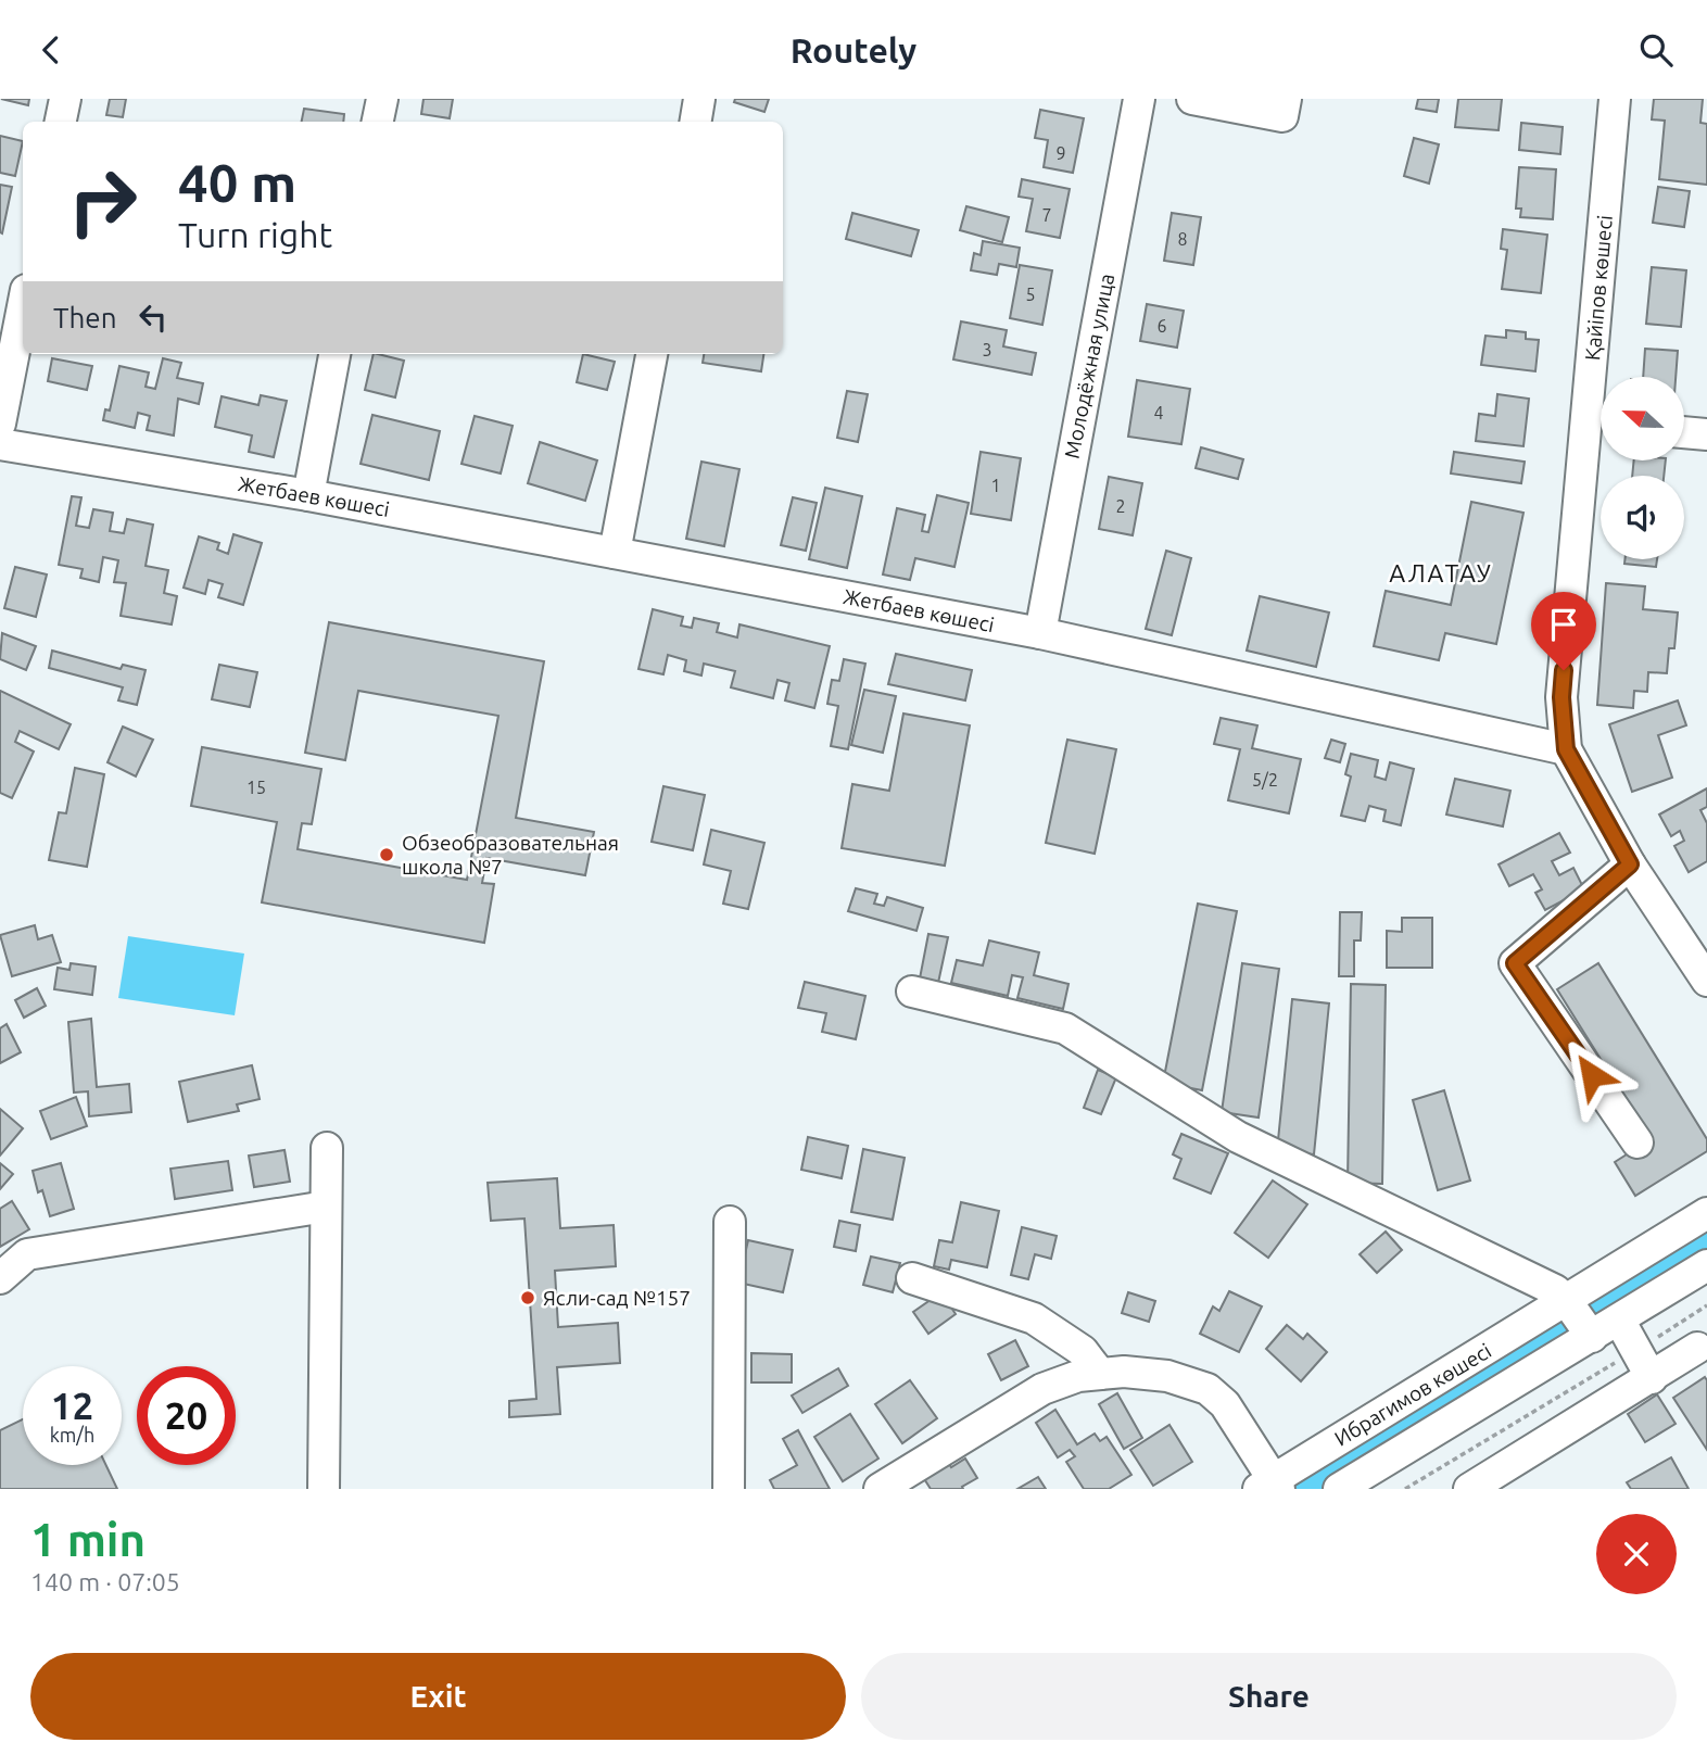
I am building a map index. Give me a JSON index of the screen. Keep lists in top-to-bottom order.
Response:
{
  "streets": {
    "street": [
      "Қайіпов көшесі",
      "Молодёжная улица",
      "Жетбаев көшесі",
      "Ибрагимов көшесі"
    ]
  },
  "crossings": [
    ["Қайіпов көшесі", "Жетбаев көшесі"],
    ["Молодёжная улица", "Жетбаев көшесі"]
  ],
  "districts": ["АЛАТАУ"],
  "places": ["Обзеобразовательная школа №7", "Ясли-сад №157"],
  "house_numbers": [
    "9",
    "7",
    "8",
    "5",
    "6",
    "3",
    "4",
    "1",
    "2",
    "5/2",
    "15"
  ],
  "north": "left",
  "page": {
    "header": "Routely",
    "turn": ["40 m", "Turn right"],
    "then": "Then",
    "speed": "12 km/h",
    "limit": "20",
    "heading": ["1 min", "140 m · 07:05"],
    "buttons": ["Exit", "Share"]
  }
}
